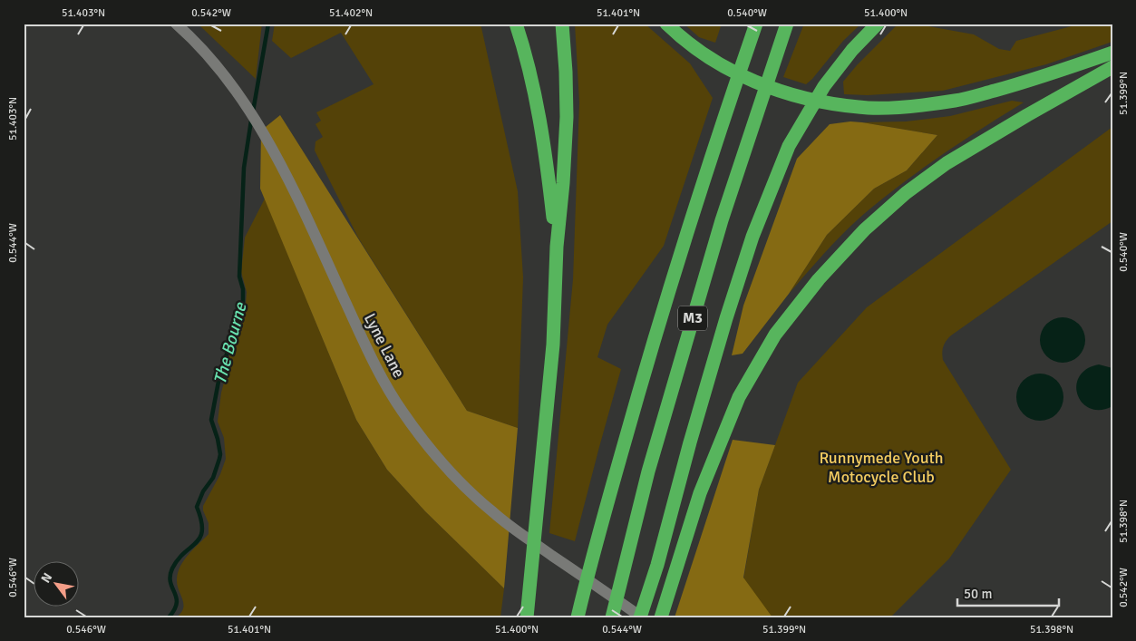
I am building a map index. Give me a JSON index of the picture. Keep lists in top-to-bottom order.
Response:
{
  "streets": {
    "highway": ["M3"],
    "street": ["Lyne Lane"]
  },
  "water": ["The Bourne"],
  "parks": ["Runnymede Youth Motocycle Club"],
  "scale_bar": "50 m",
  "north": "top left",
  "coordinates": [
    "51.403°N",
    "0.542°W",
    "51.402°N",
    "51.401°N",
    "0.540°W",
    "51.400°N",
    "51.399°N",
    "0.544°W",
    "51.398°N",
    "0.546°W"
  ]
}
